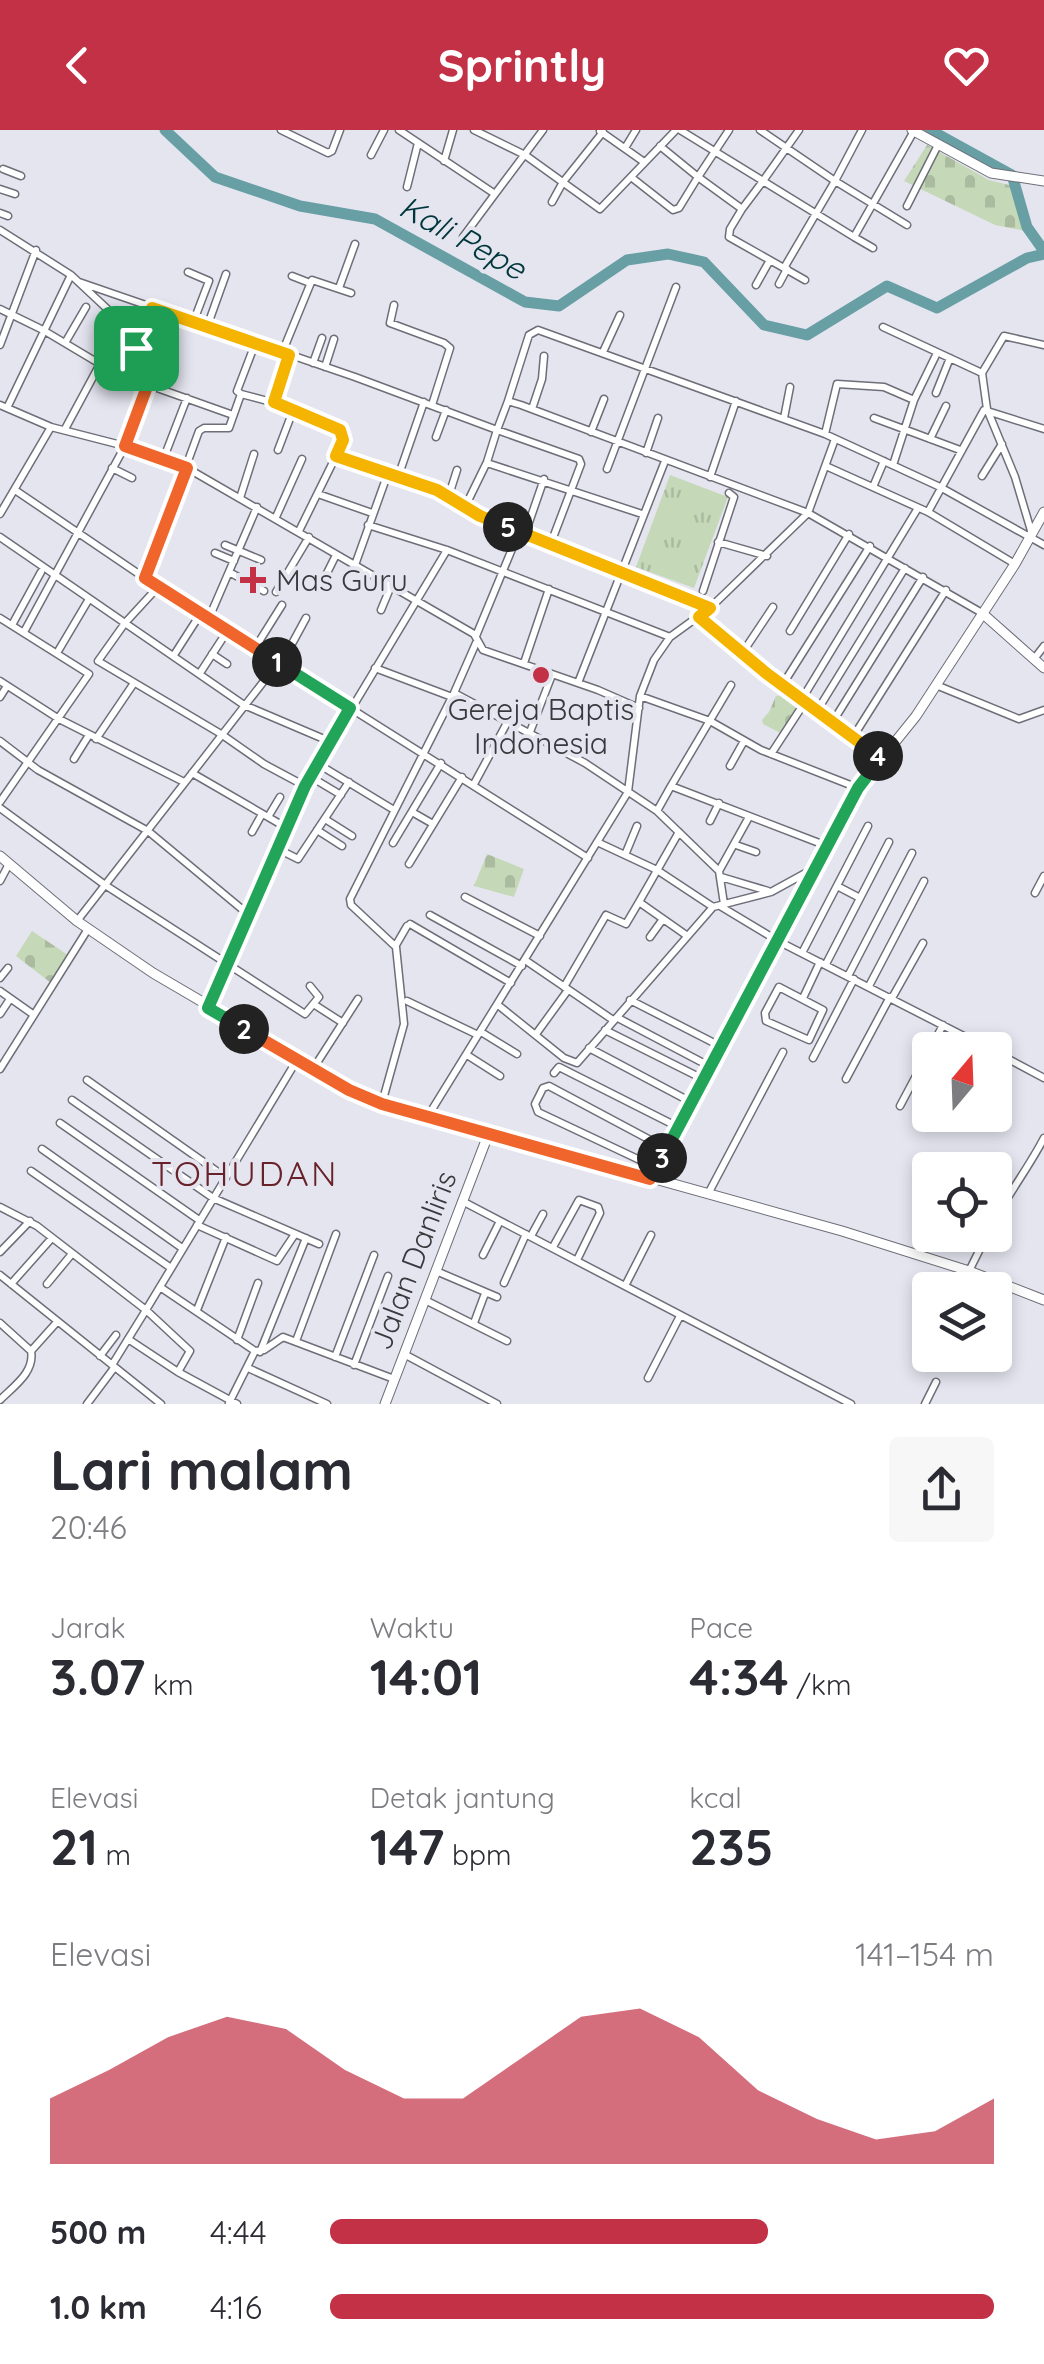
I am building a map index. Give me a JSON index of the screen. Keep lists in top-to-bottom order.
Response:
{
  "streets": {
    "main road": ["Jalan Danliris"]
  },
  "districts": ["TOHUDAN"],
  "water": ["Kali Pepe"],
  "places": {
    "health": ["Mas Guru"],
    "other": ["Gereja Baptis Indonesia"]
  },
  "north": "top",
  "page": {
    "header": "Sprintly",
    "pins": [
      "5",
      "1",
      "4",
      "2",
      "3"
    ],
    "heading": ["Lari malam", "20:46"],
    "stats": [
      ["Jarak", "3.07 km"],
      ["Waktu", "14:01"],
      ["Pace", "4:34 /km"],
      ["Elevasi", "21 m"],
      ["Detak jantung", "147 bpm"],
      ["kcal", "235"]
    ],
    "chart": ["Elevasi", "141–154 m"],
    "list": [
      {
        "name": "500 m",
        "note": "4:44"
      },
      {
        "name": "1.0 km",
        "note": "4:16"
      }
    ]
  }
}
